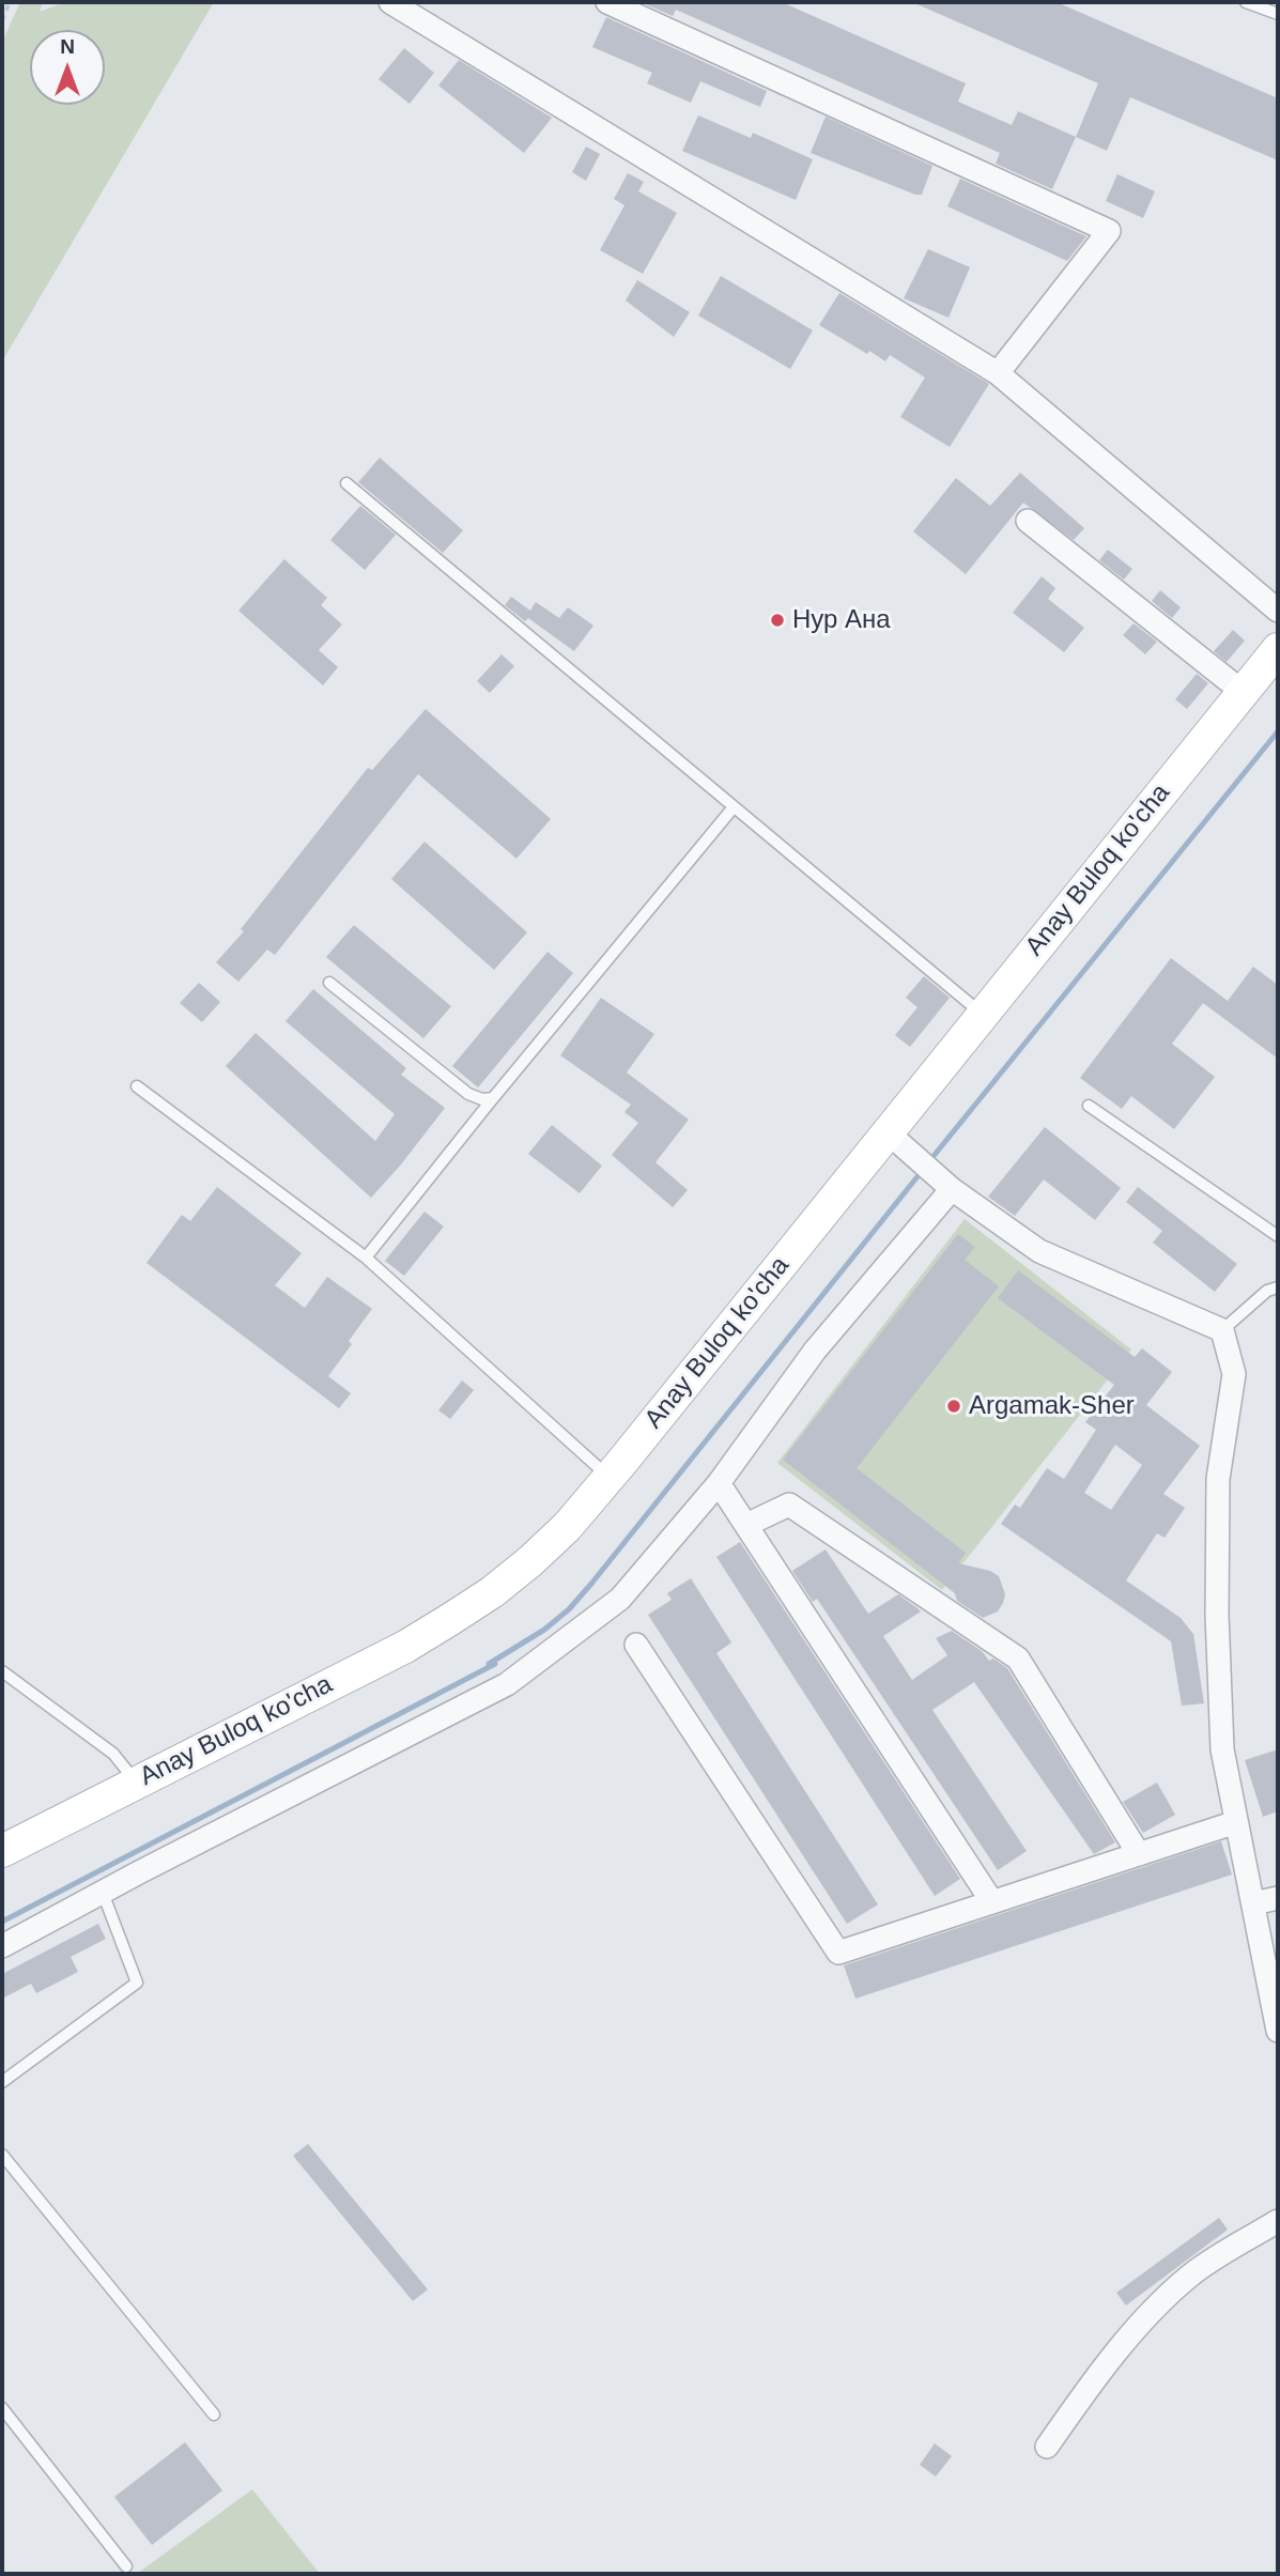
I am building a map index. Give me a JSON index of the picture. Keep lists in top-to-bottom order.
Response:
{
  "streets": {
    "main road": ["Anay Buloq ko'cha"]
  },
  "places": ["Нур Ана", "Argamak-Sher"],
  "north": "top"
}
